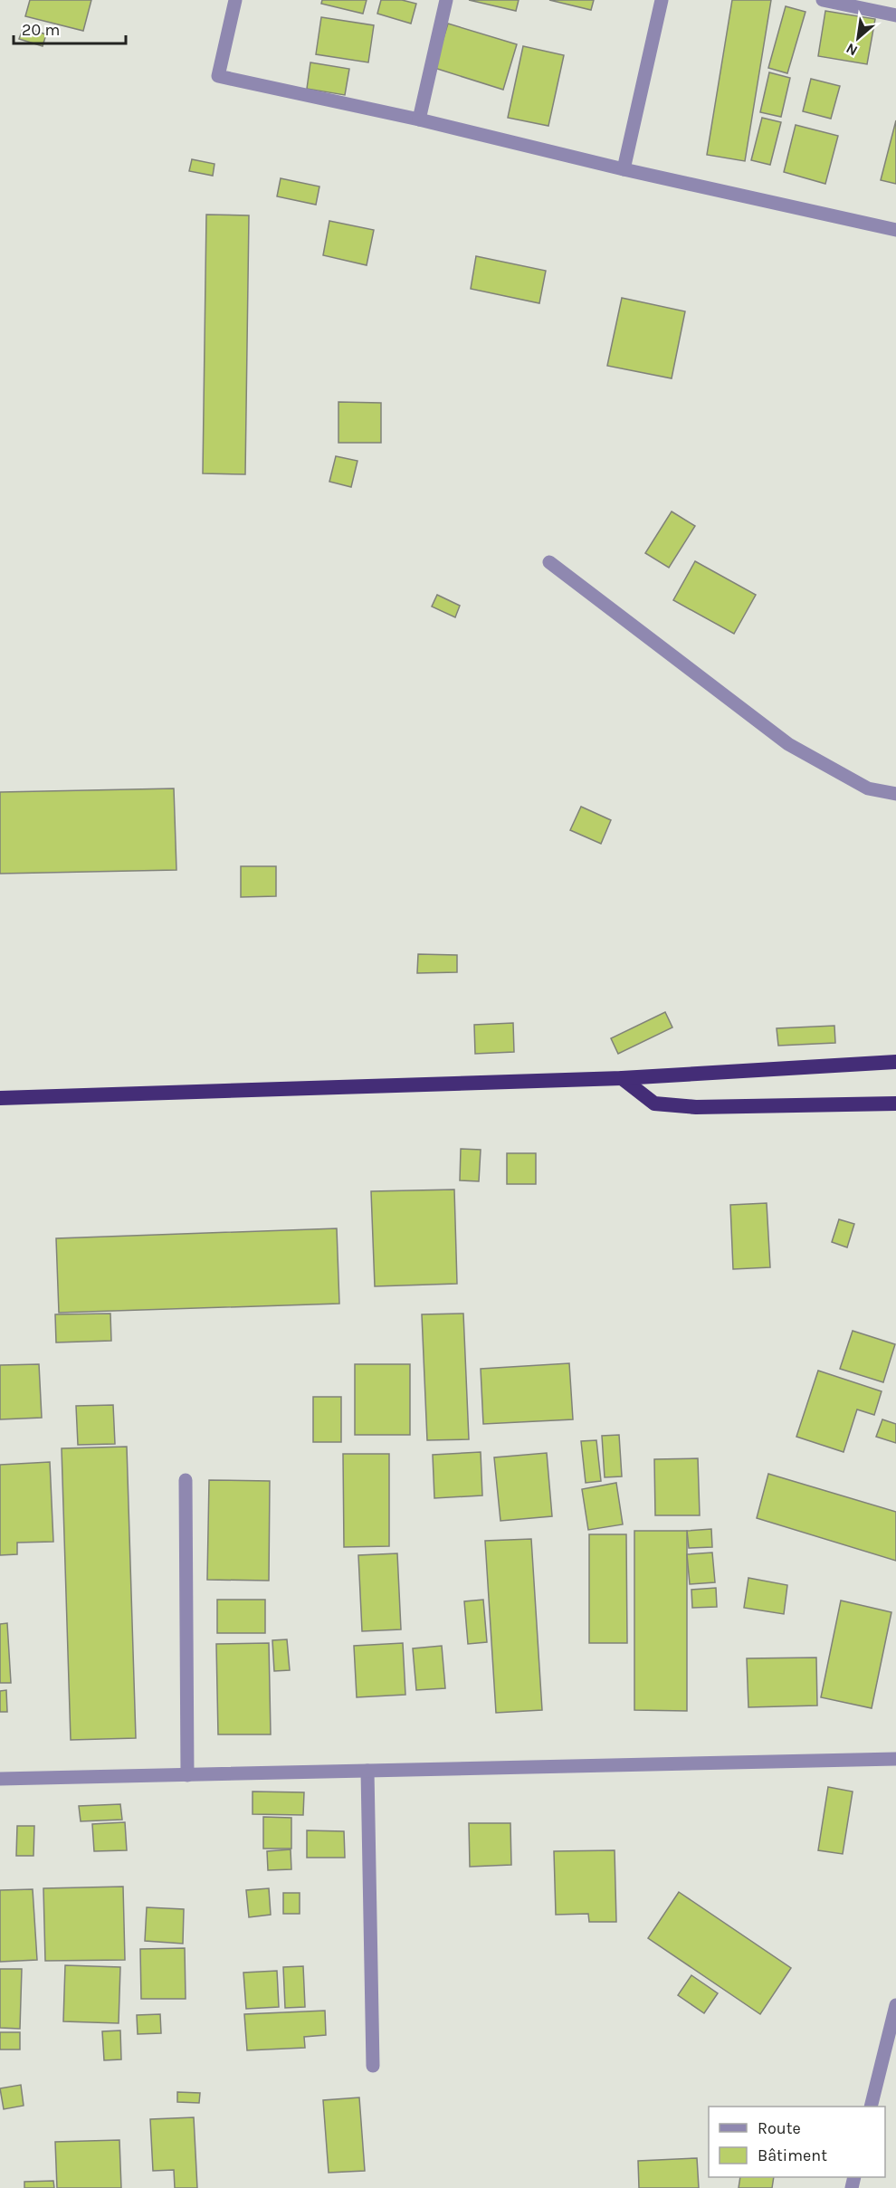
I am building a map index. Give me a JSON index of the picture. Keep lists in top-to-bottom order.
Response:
{
  "legend": ["Route", "Bâtiment"],
  "scale_bar": "20 m",
  "north": "bottom left"
}
